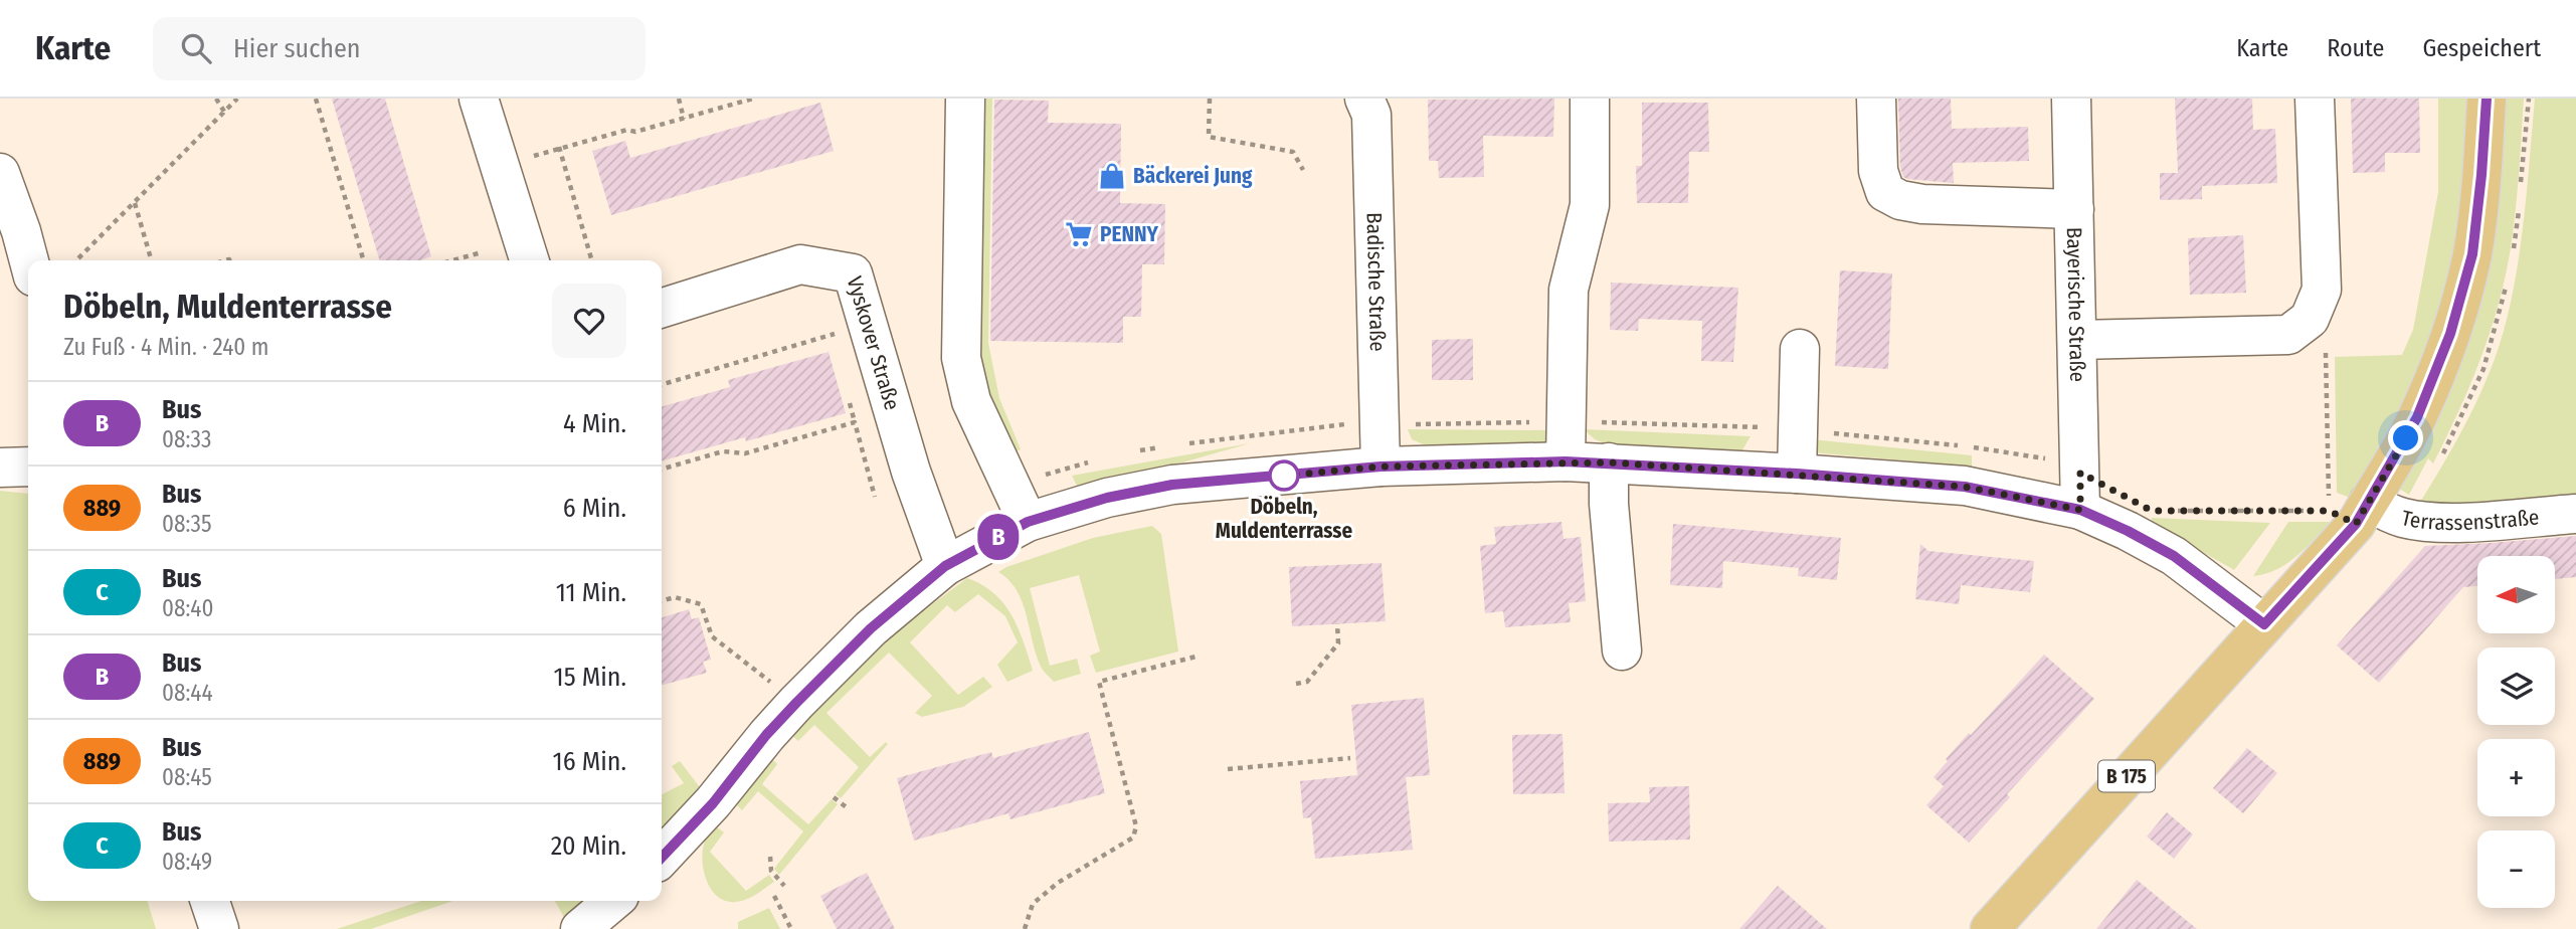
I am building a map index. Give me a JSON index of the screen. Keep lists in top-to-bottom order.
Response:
{
  "streets": {
    "main road": ["B 175"],
    "street": [
      "Badische Straße",
      "Bayerische Straße",
      "Vyskover Straße",
      "Terrassenstraße"
    ]
  },
  "crossings": [
    ["Terrassenstraße", "B 175"]
  ],
  "places": {
    "shop": ["Bäckerei Jung"],
    "supermarket": ["PENNY"],
    "other": ["Döbeln, Muldenterrasse"]
  },
  "lines": ["bus line B"],
  "north": "left",
  "page": {
    "header": "Karte",
    "search": "Hier suchen",
    "nav": ["Karte", "Route", "Gespeichert"],
    "on_map": "B",
    "heading": ["Döbeln, Muldenterrasse", "Zu Fuß · 4 Min. · 240 m"],
    "list": [
      {
        "mark": "B",
        "name": "Bus",
        "note": "08:33",
        "value": "4 Min."
      },
      {
        "mark": "889",
        "name": "Bus",
        "note": "08:35",
        "value": "6 Min."
      },
      {
        "mark": "C",
        "name": "Bus",
        "note": "08:40",
        "value": "11 Min."
      },
      {
        "mark": "B",
        "name": "Bus",
        "note": "08:44",
        "value": "15 Min."
      },
      {
        "mark": "889",
        "name": "Bus",
        "note": "08:45",
        "value": "16 Min."
      },
      {
        "mark": "C",
        "name": "Bus",
        "note": "08:49",
        "value": "20 Min."
      }
    ],
    "map_buttons": ["+", "−"]
  }
}
